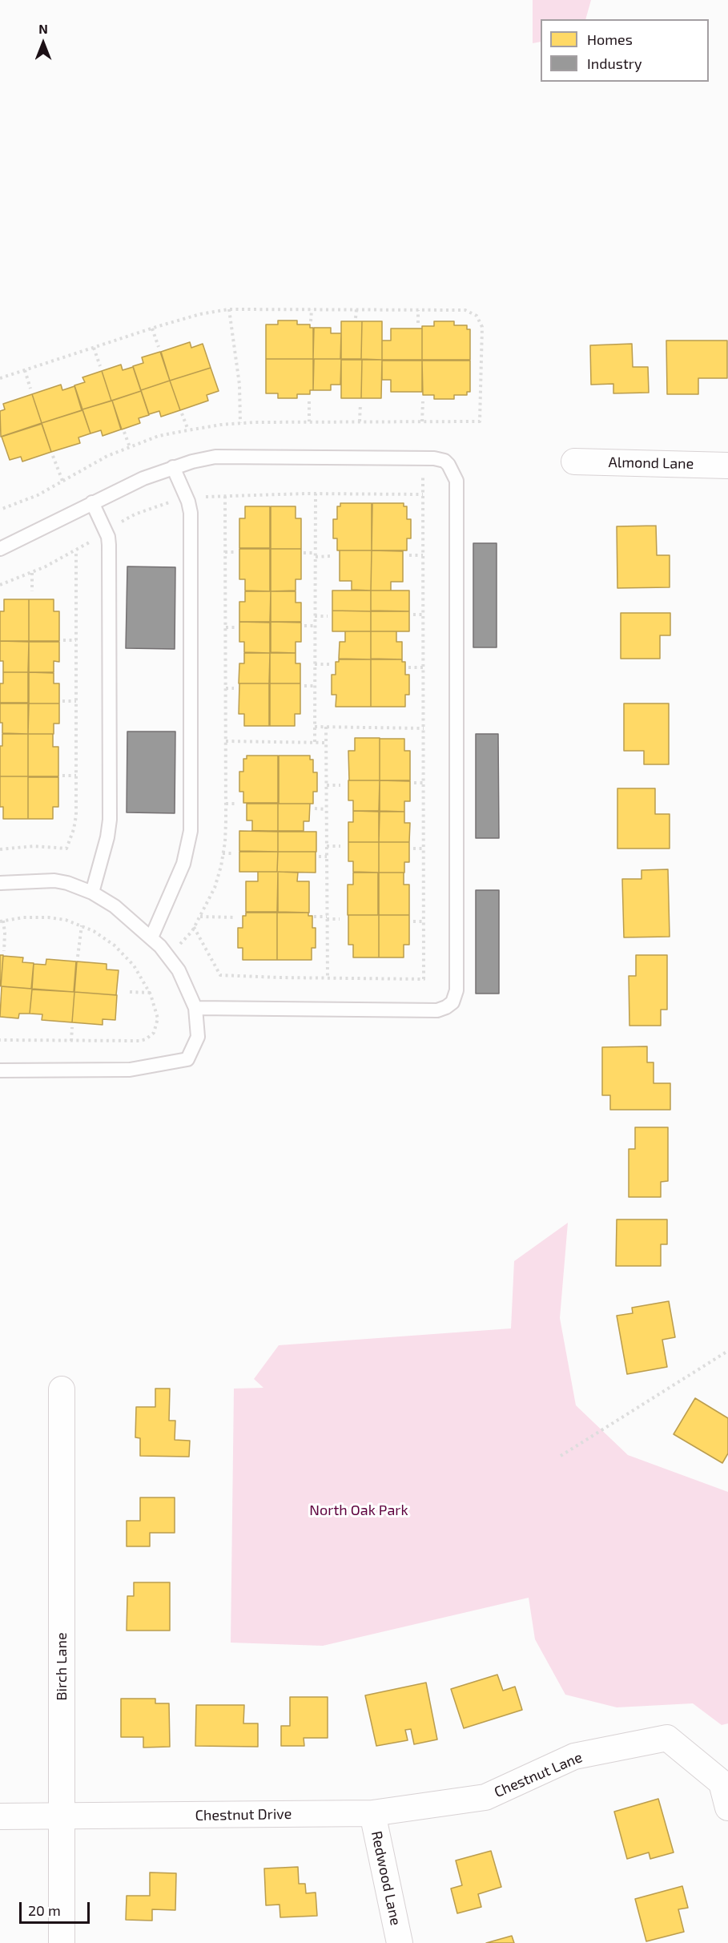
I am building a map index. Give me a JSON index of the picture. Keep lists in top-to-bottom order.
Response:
{
  "streets": {
    "street": [
      "Almond Lane",
      "Birch Lane",
      "Chestnut Lane",
      "Chestnut Drive",
      "Redwood Lane"
    ]
  },
  "crossings": [
    ["Birch Lane", "Chestnut Drive"],
    ["Chestnut Lane", "Chestnut Drive"],
    ["Chestnut Drive", "Redwood Lane"]
  ],
  "parks": ["North Oak Park"],
  "legend": ["Homes", "Industry"],
  "scale_bar": "20 m",
  "north": "top"
}
